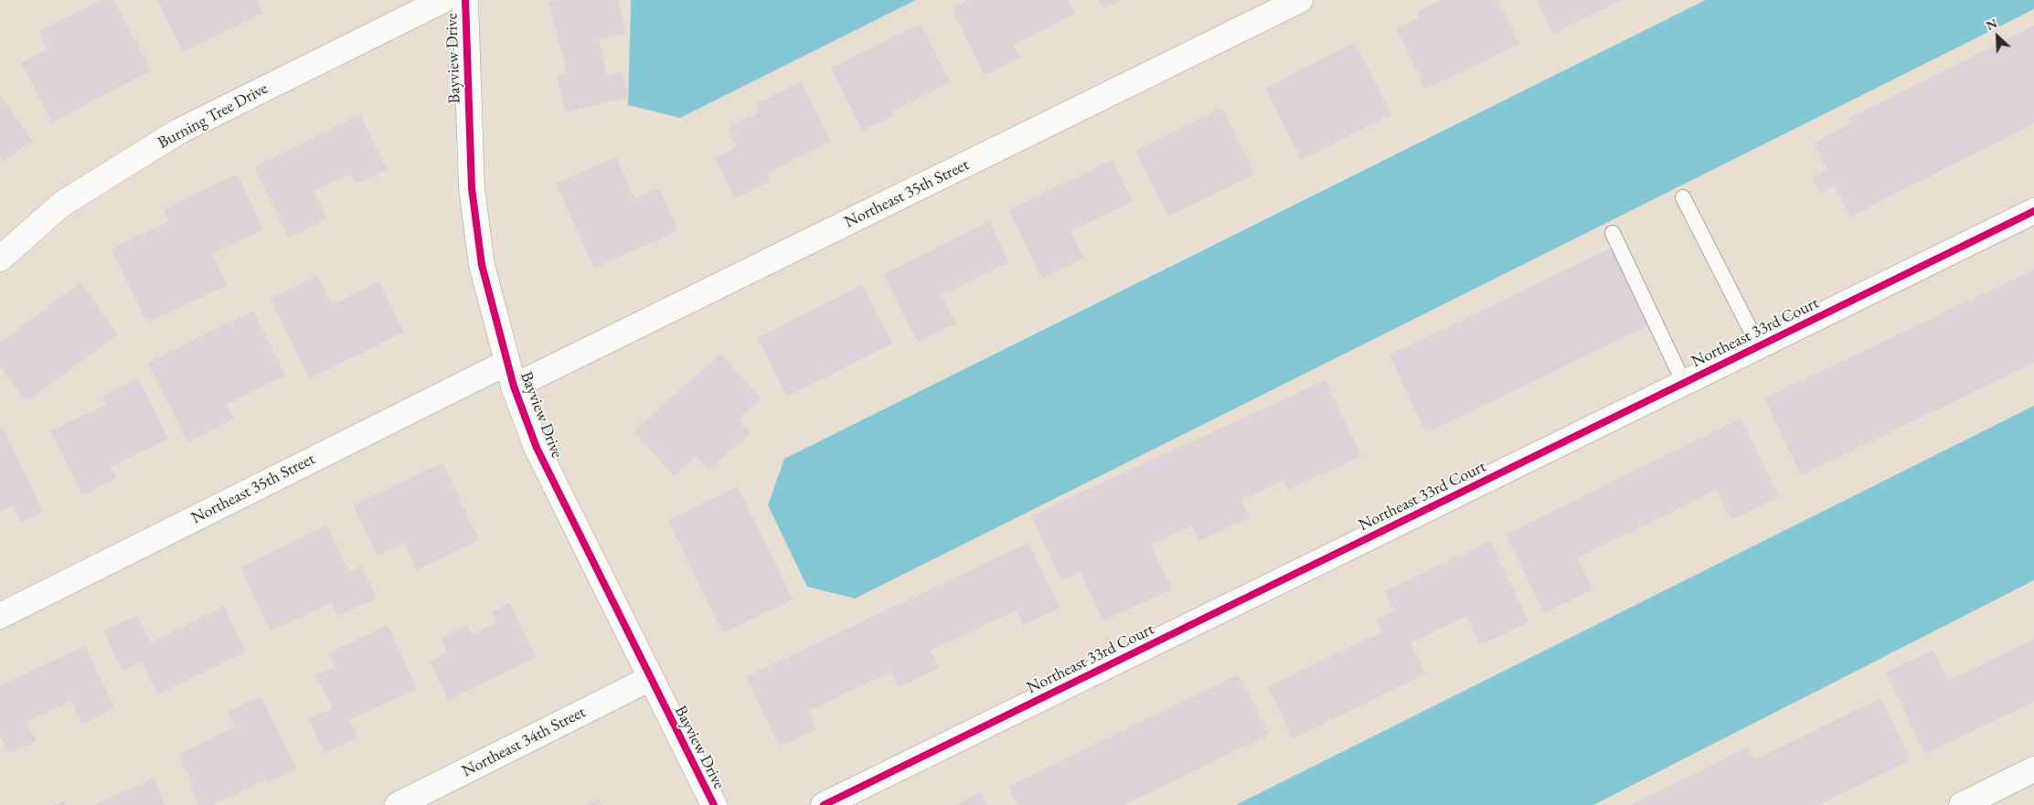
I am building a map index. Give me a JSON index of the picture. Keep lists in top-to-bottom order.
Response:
{
  "streets": {
    "street": [
      "Bayview Drive",
      "Burning Tree Drive",
      "Northeast 35th Street",
      "Northeast 33rd Court",
      "Northeast 34th Street"
    ]
  },
  "crossings": [
    ["Bayview Drive", "Northeast 35th Street"],
    ["Bayview Drive", "Northeast 34th Street"]
  ],
  "north": "top left"
}
